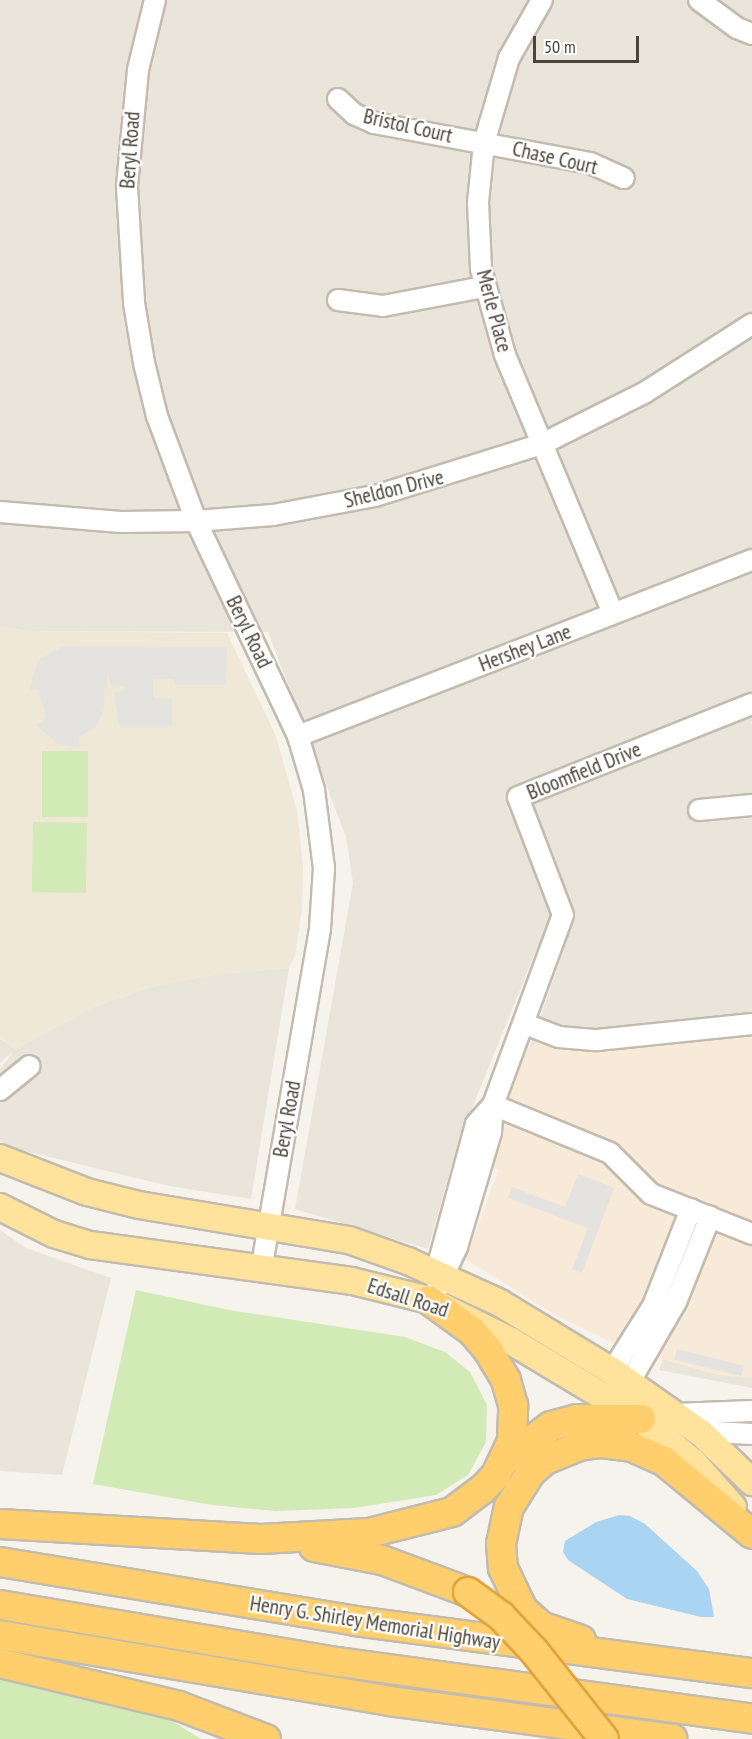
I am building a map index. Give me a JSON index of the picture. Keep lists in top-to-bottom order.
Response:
{
  "streets": {
    "highway": ["Henry G. Shirley Memorial Highway"],
    "main road": ["Edsall Road"],
    "street": [
      "Bristol Court",
      "Beryl Road",
      "Chase Court",
      "Merle Place",
      "Sheldon Drive",
      "Hershey Lane",
      "Bloomfield Drive"
    ]
  },
  "crossings": [
    ["Bristol Court", "Chase Court"],
    ["Bristol Court", "Merle Place"],
    ["Beryl Road", "Sheldon Drive"],
    ["Beryl Road", "Hershey Lane"],
    ["Beryl Road", "Edsall Road"],
    ["Chase Court", "Merle Place"],
    ["Merle Place", "Sheldon Drive"],
    ["Merle Place", "Hershey Lane"],
    ["Bloomfield Drive", "Edsall Road"]
  ],
  "scale_bar": "50 m"
}
